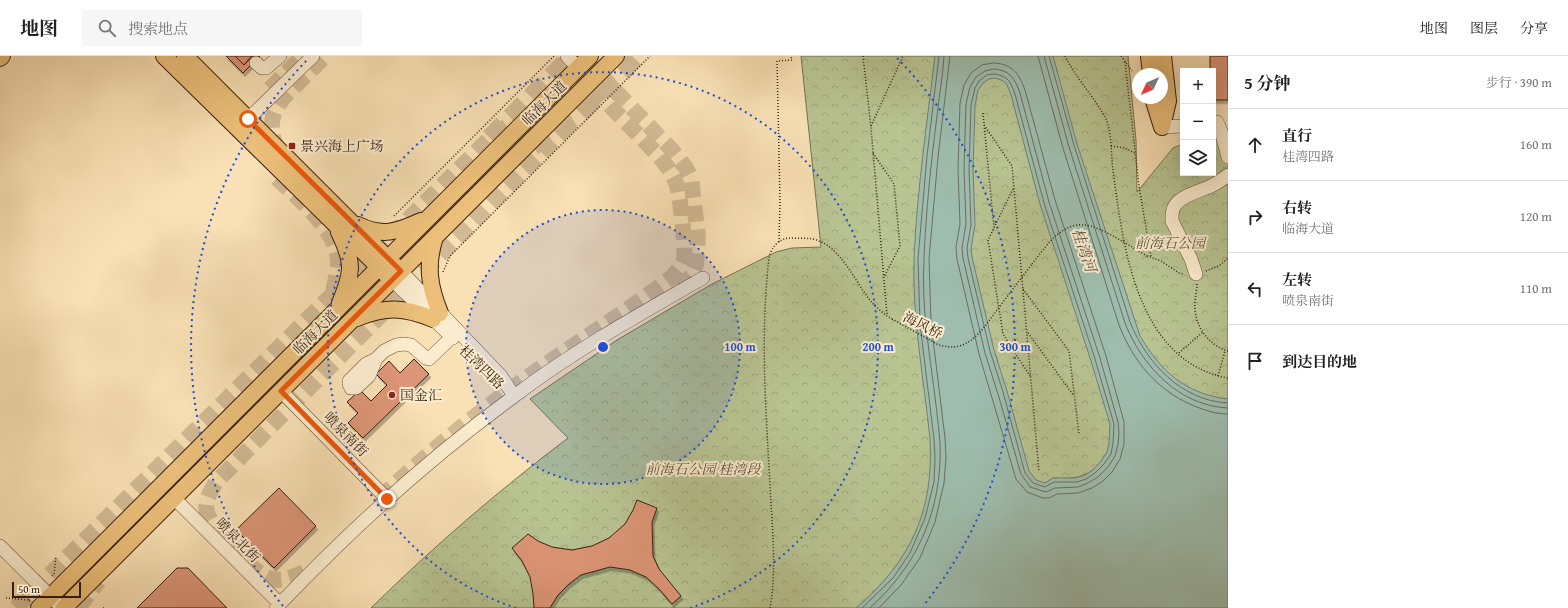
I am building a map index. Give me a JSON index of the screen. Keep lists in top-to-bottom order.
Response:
{
  "streets": {
    "main road": ["临海大道", "桂湾四路"],
    "street": ["喷泉南街", "喷泉北街"],
    "path": ["海风桥"]
  },
  "crossings": [
    ["临海大道", "桂湾四路"],
    ["临海大道", "喷泉南街"],
    ["临海大道", "喷泉北街"]
  ],
  "water": ["桂湾河"],
  "parks": ["前海石公园", "前海石公园 桂湾段"],
  "places": {
    "transit": ["景兴海上广场"],
    "other": ["国金汇"]
  },
  "scale_bar": "50 m",
  "north": "bottom left",
  "page": {
    "header": "地图",
    "search": "搜索地点",
    "nav": ["地图", "图层", "分享"],
    "heading": ["5 分钟", "步行 · 390 m"],
    "map_buttons": ["+", "−"],
    "list": [
      ["直行", "桂湾四路", "160 m"],
      ["右转", "临海大道", "120 m"],
      ["左转", "喷泉南街", "110 m"],
      "到达目的地"
    ],
    "scale": "50 m"
  },
  "rings": ["100 m", "200 m", "300 m"]
}
